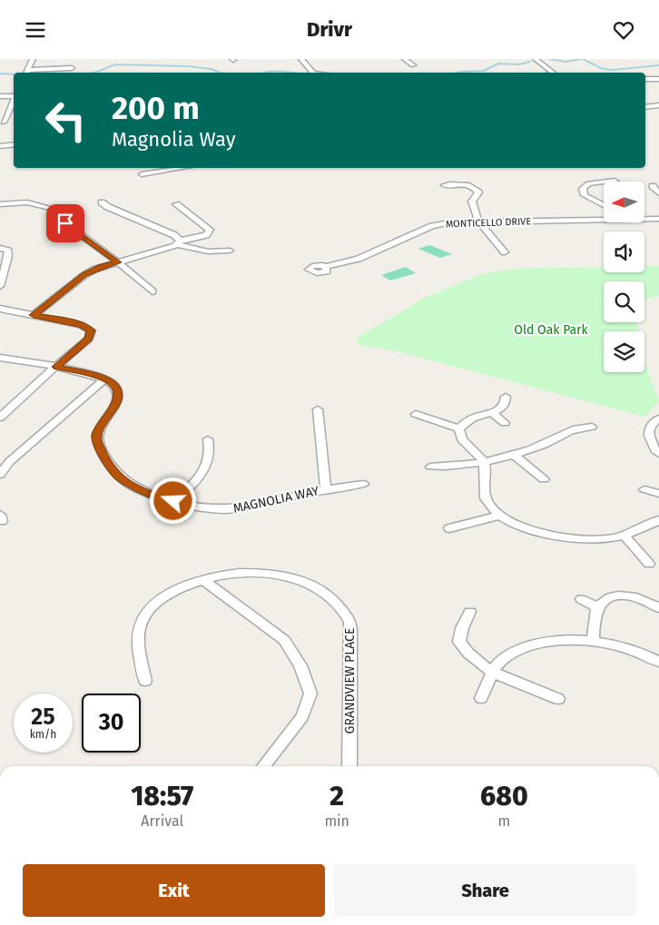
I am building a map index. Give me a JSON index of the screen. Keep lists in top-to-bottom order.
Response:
{
  "streets": {
    "street": ["MONTICELLO DRIVE", "MAGNOLIA WAY", "GRANDVIEW PLACE"]
  },
  "parks": ["Old Oak Park"],
  "north": "left",
  "page": {
    "header": "Drivr",
    "turn": ["200 m", "Magnolia Way"],
    "speed": "25 km/h",
    "limit": "30",
    "eta": [
      "18:57",
      "Arrival",
      "2",
      "min",
      "680",
      "m"
    ],
    "buttons": ["Exit", "Share"]
  }
}
